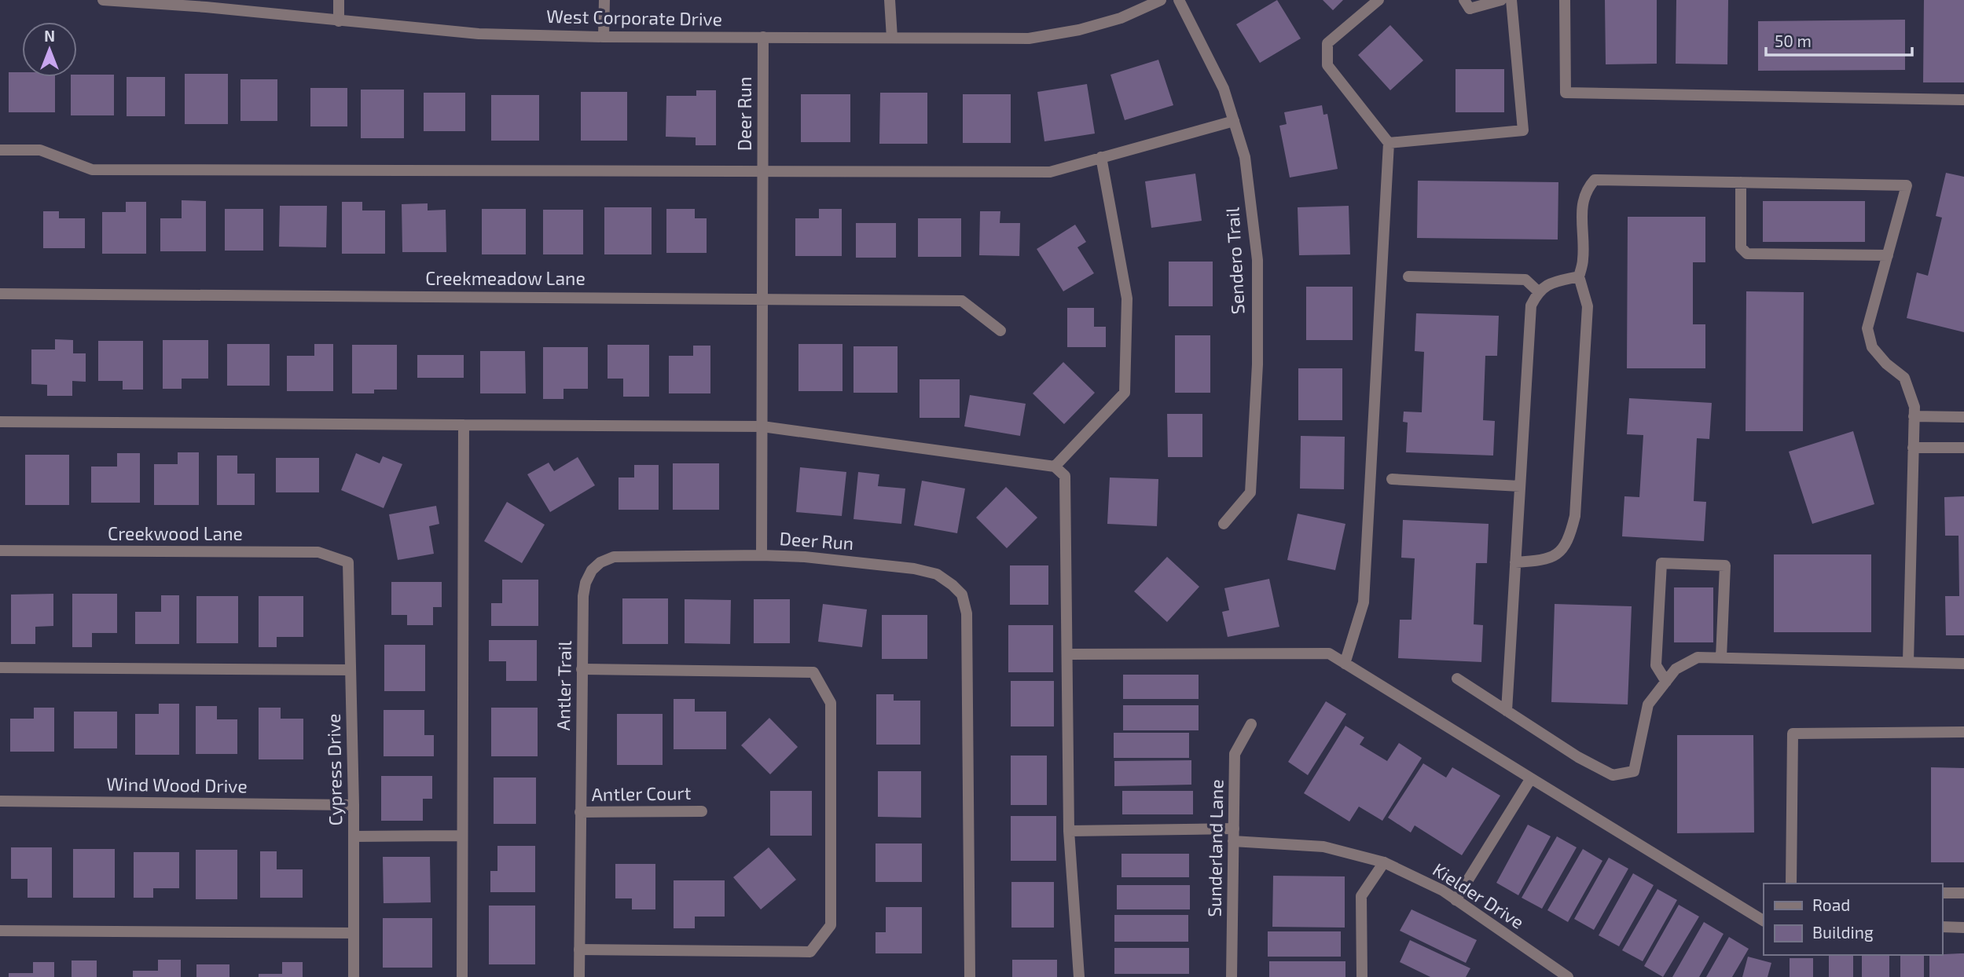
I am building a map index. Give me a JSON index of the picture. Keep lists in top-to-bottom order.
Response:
{
  "streets": {
    "street": [
      "West Corporate Drive",
      "Deer Run",
      "Sendero Trail",
      "Creekmeadow Lane",
      "Creekwood Lane",
      "Antler Trail",
      "Cypress Drive",
      "Wind Wood Drive",
      "Antler Court",
      "Sunderland Lane",
      "Kielder Drive"
    ]
  },
  "crossings": [
    ["West Corporate Drive", "Deer Run"],
    ["Deer Run", "Creekmeadow Lane"],
    ["Deer Run", "Antler Trail"],
    ["Creekwood Lane", "Cypress Drive"],
    ["Antler Trail", "Antler Court"],
    ["Cypress Drive", "Wind Wood Drive"],
    ["Sunderland Lane", "Kielder Drive"]
  ],
  "legend": ["Road", "Building"],
  "scale_bar": "50 m",
  "north": "top"
}
